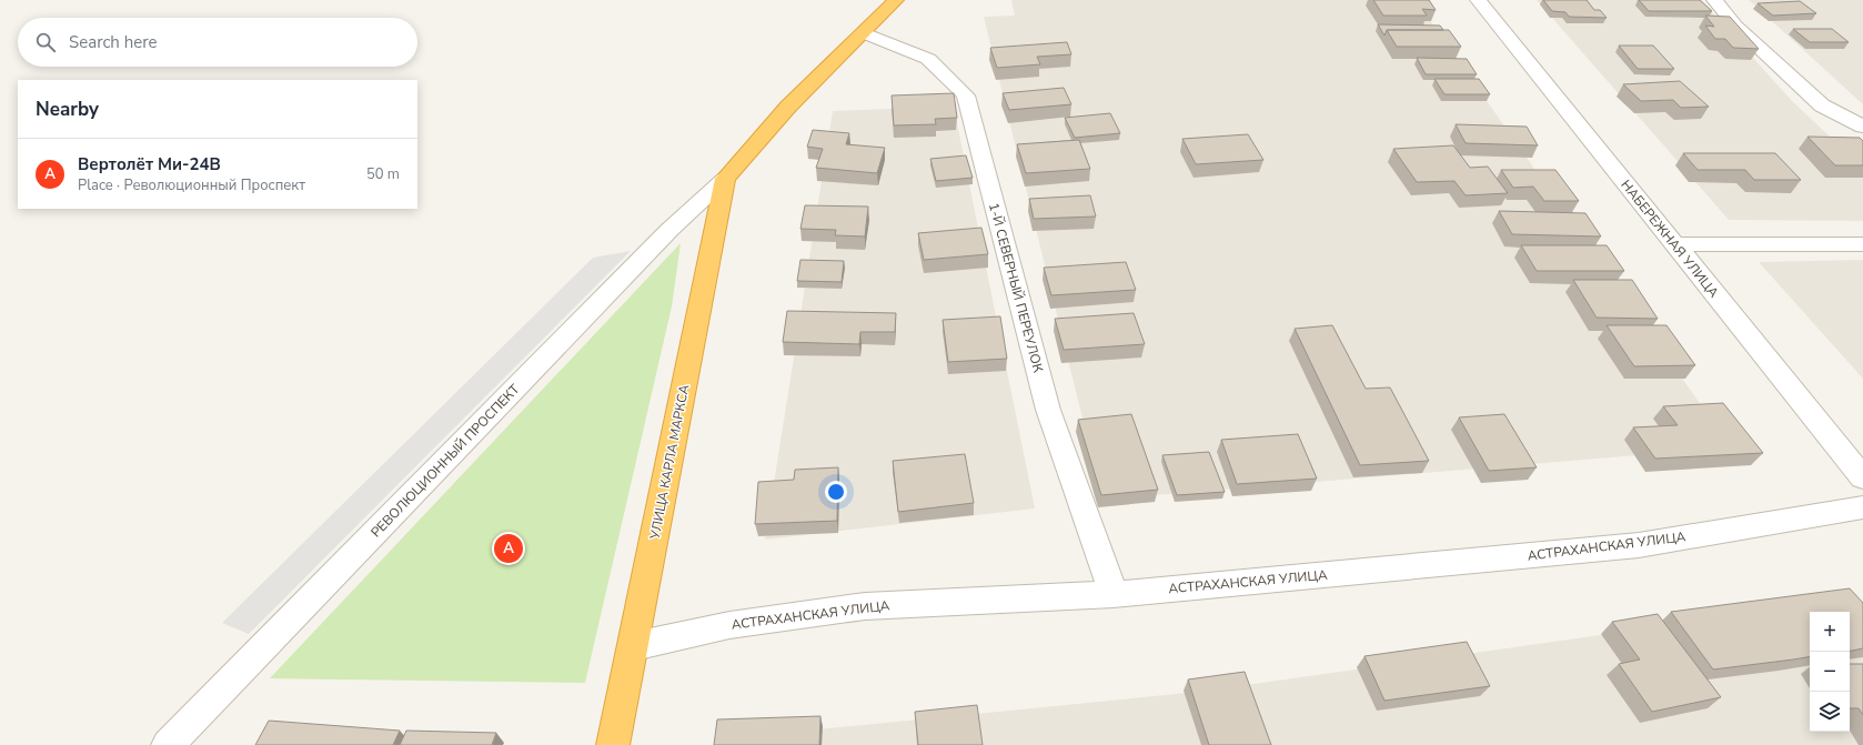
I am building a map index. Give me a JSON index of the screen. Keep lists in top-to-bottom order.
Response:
{
  "streets": {
    "highway": ["УЛИЦА КАРЛА МАРКСА"],
    "street": [
      "НАБЕРЕЖНАЯ УЛИЦА",
      "1-Й СЕВЕРНЫЙ ПЕРЕУЛОК",
      "РЕВОЛЮЦИОННЫЙ ПРОСПЕКТ",
      "АСТРАХАНСКАЯ УЛИЦА"
    ]
  },
  "crossings": [
    ["1-Й СЕВЕРНЫЙ ПЕРЕУЛОК", "АСТРАХАНСКАЯ УЛИЦА"],
    ["РЕВОЛЮЦИОННЫЙ ПРОСПЕКТ", "УЛИЦА КАРЛА МАРКСА"],
    ["УЛИЦА КАРЛА МАРКСА", "АСТРАХАНСКАЯ УЛИЦА"]
  ],
  "page": {
    "search": "Search here",
    "heading": "Nearby",
    "list": [
      {
        "mark": "A",
        "name": "Вертолёт Ми-24В",
        "note": "Place · Революционный Проспект",
        "value": "50 m"
      }
    ],
    "pins": "A",
    "map_buttons": ["+", "−"]
  }
}
